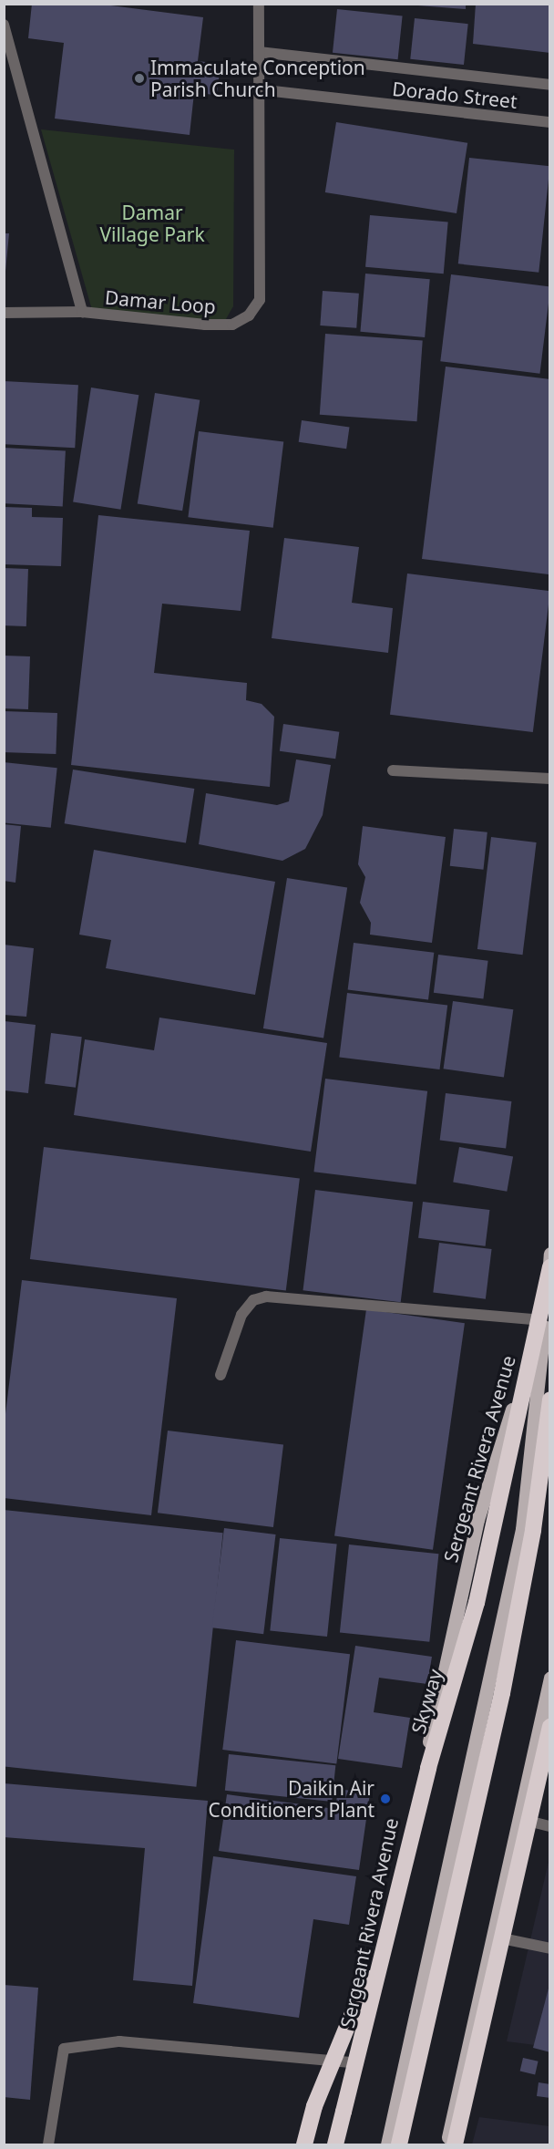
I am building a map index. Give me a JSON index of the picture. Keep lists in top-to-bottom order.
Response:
{
  "streets": {
    "highway": ["Skyway"],
    "main road": ["Sergeant Rivera Avenue"],
    "street": ["Dorado Street", "Damar Loop"]
  },
  "crossings": [
    ["Dorado Street", "Damar Loop"],
    ["Sergeant Rivera Avenue", "Skyway"]
  ],
  "parks": ["Damar Village Park"],
  "places": ["Immaculate Conception Parish Church", "Daikin Air Conditioners Plant"]
}
